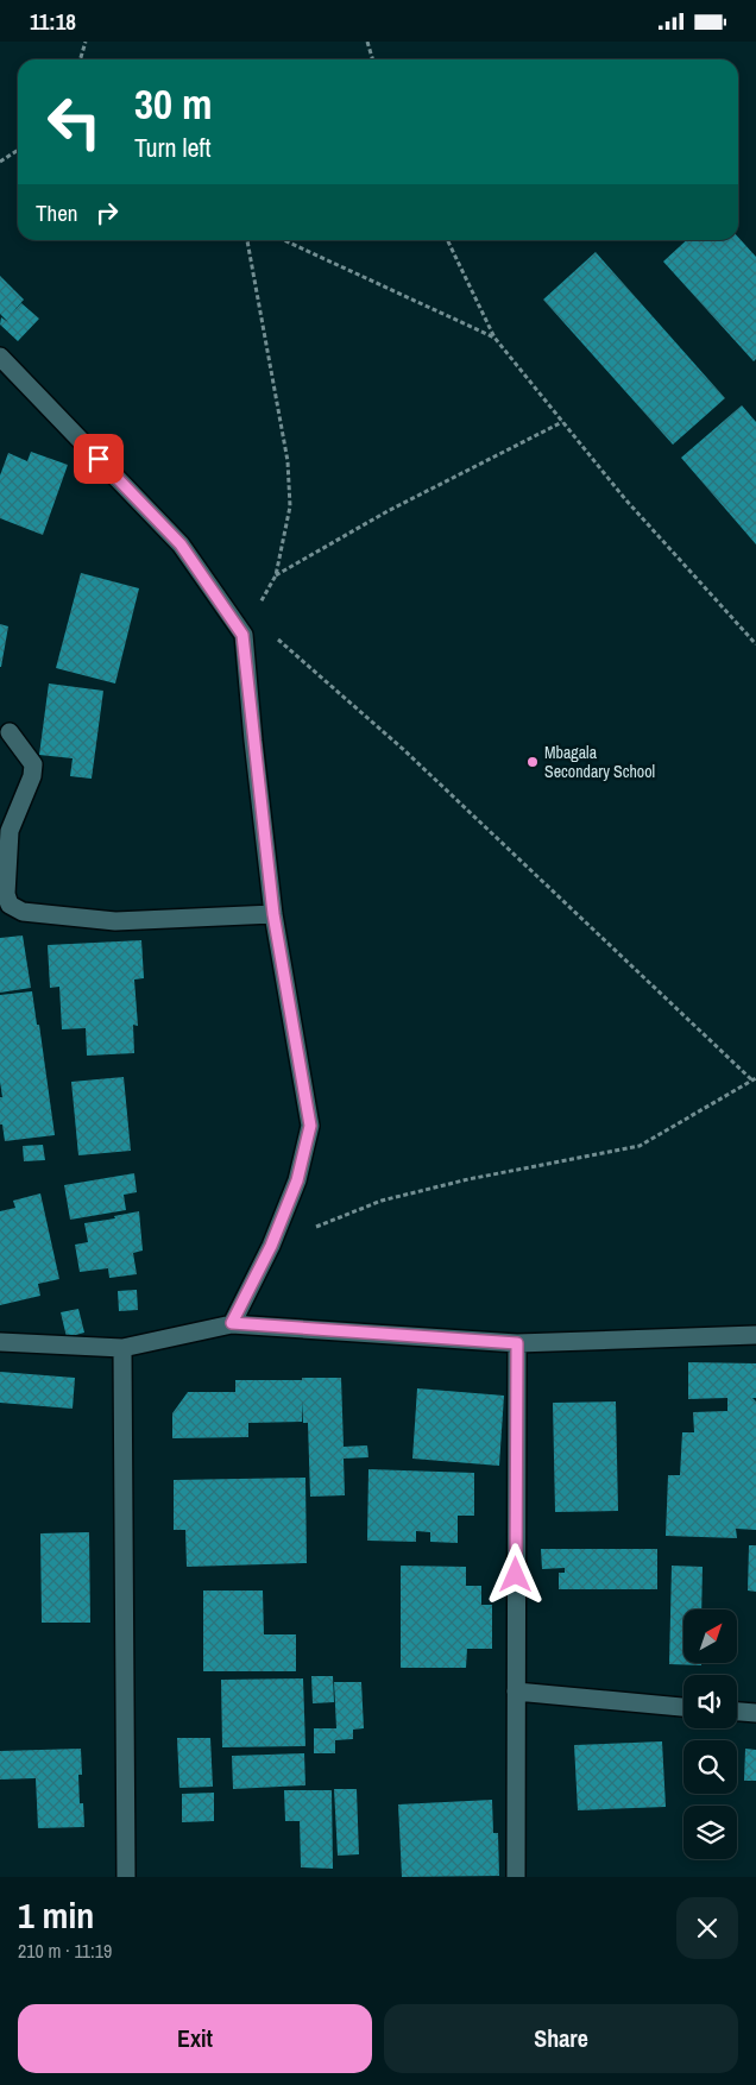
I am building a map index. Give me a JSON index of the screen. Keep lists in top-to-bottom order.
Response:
{
  "places": ["Mbagala Secondary School"],
  "north": "top right",
  "page": {
    "status": "11:18",
    "turn": ["30 m", "Turn left"],
    "then": "Then",
    "heading": ["1 min", "210 m · 11:19"],
    "buttons": ["Exit", "Share"]
  }
}
